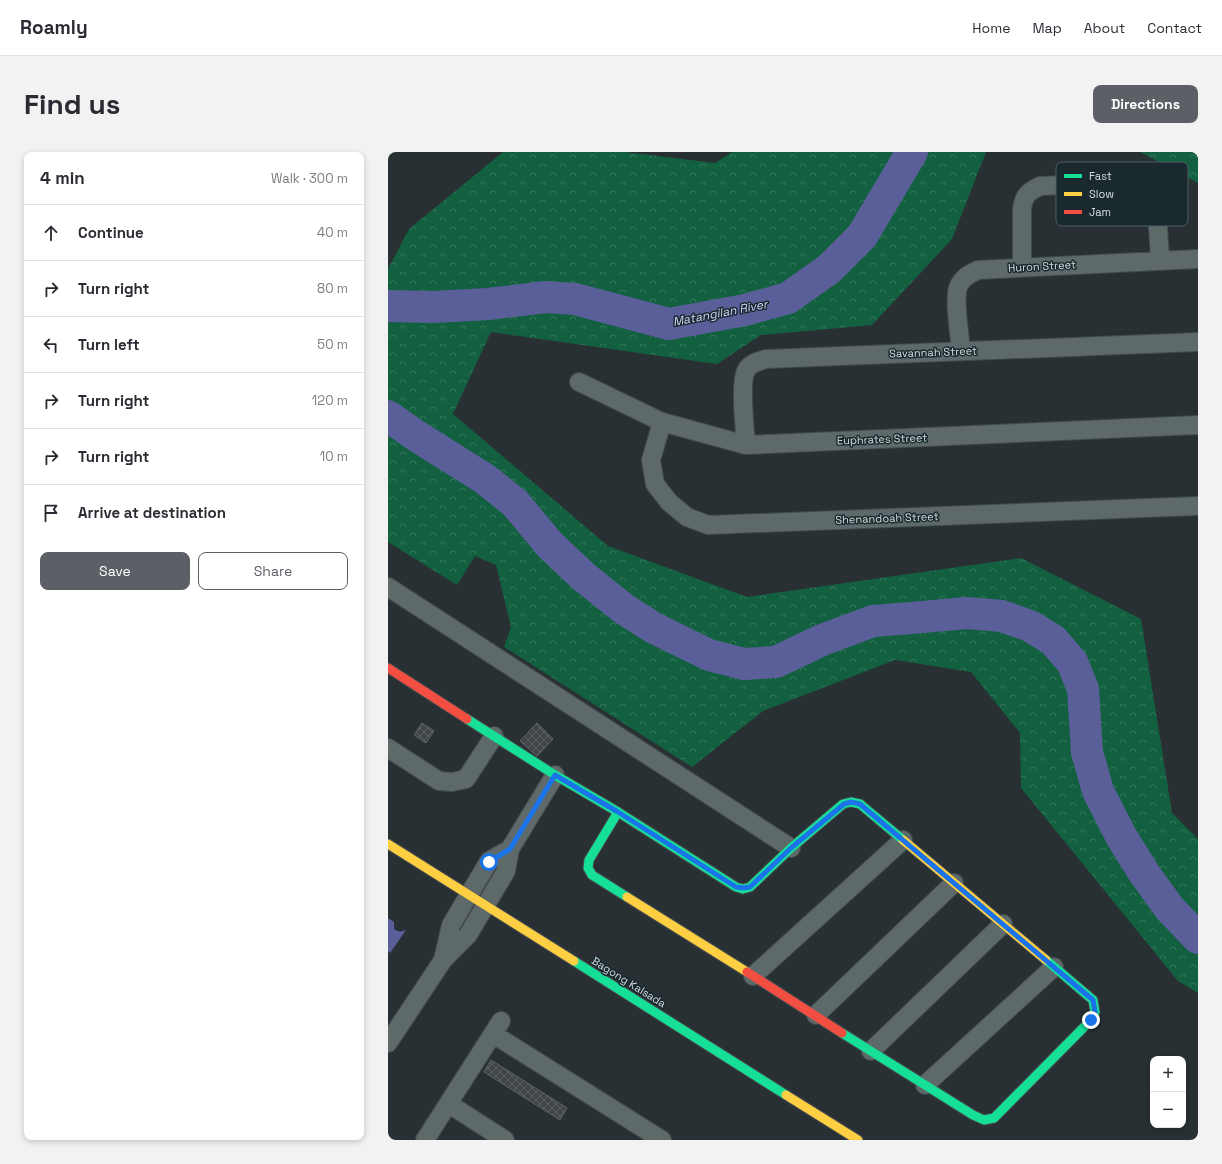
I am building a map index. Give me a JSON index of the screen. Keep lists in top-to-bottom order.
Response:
{
  "streets": {
    "street": [
      "Huron Street",
      "Savannah Street",
      "Euphrates Street",
      "Shenandoah Street",
      "Bagong Kalsada"
    ]
  },
  "crossings": [
    ["Huron Street", "Savannah Street"],
    ["Savannah Street", "Euphrates Street"],
    ["Euphrates Street", "Shenandoah Street"]
  ],
  "water": ["Matangilan River"],
  "legend": ["Fast", "Slow", "Jam"],
  "page": {
    "header": "Roamly",
    "nav": [
      "Home",
      "Map",
      "About",
      "Contact"
    ],
    "buttons": [
      "Directions",
      ["Save", "Share"]
    ],
    "title": "Find us",
    "heading": ["4 min", "Walk · 300 m"],
    "list": [
      ["Continue", "40 m"],
      ["Turn right", "80 m"],
      ["Turn left", "50 m"],
      ["Turn right", "120 m"],
      ["Turn right", "10 m"],
      "Arrive at destination"
    ],
    "map_buttons": ["+", "−"]
  }
}
